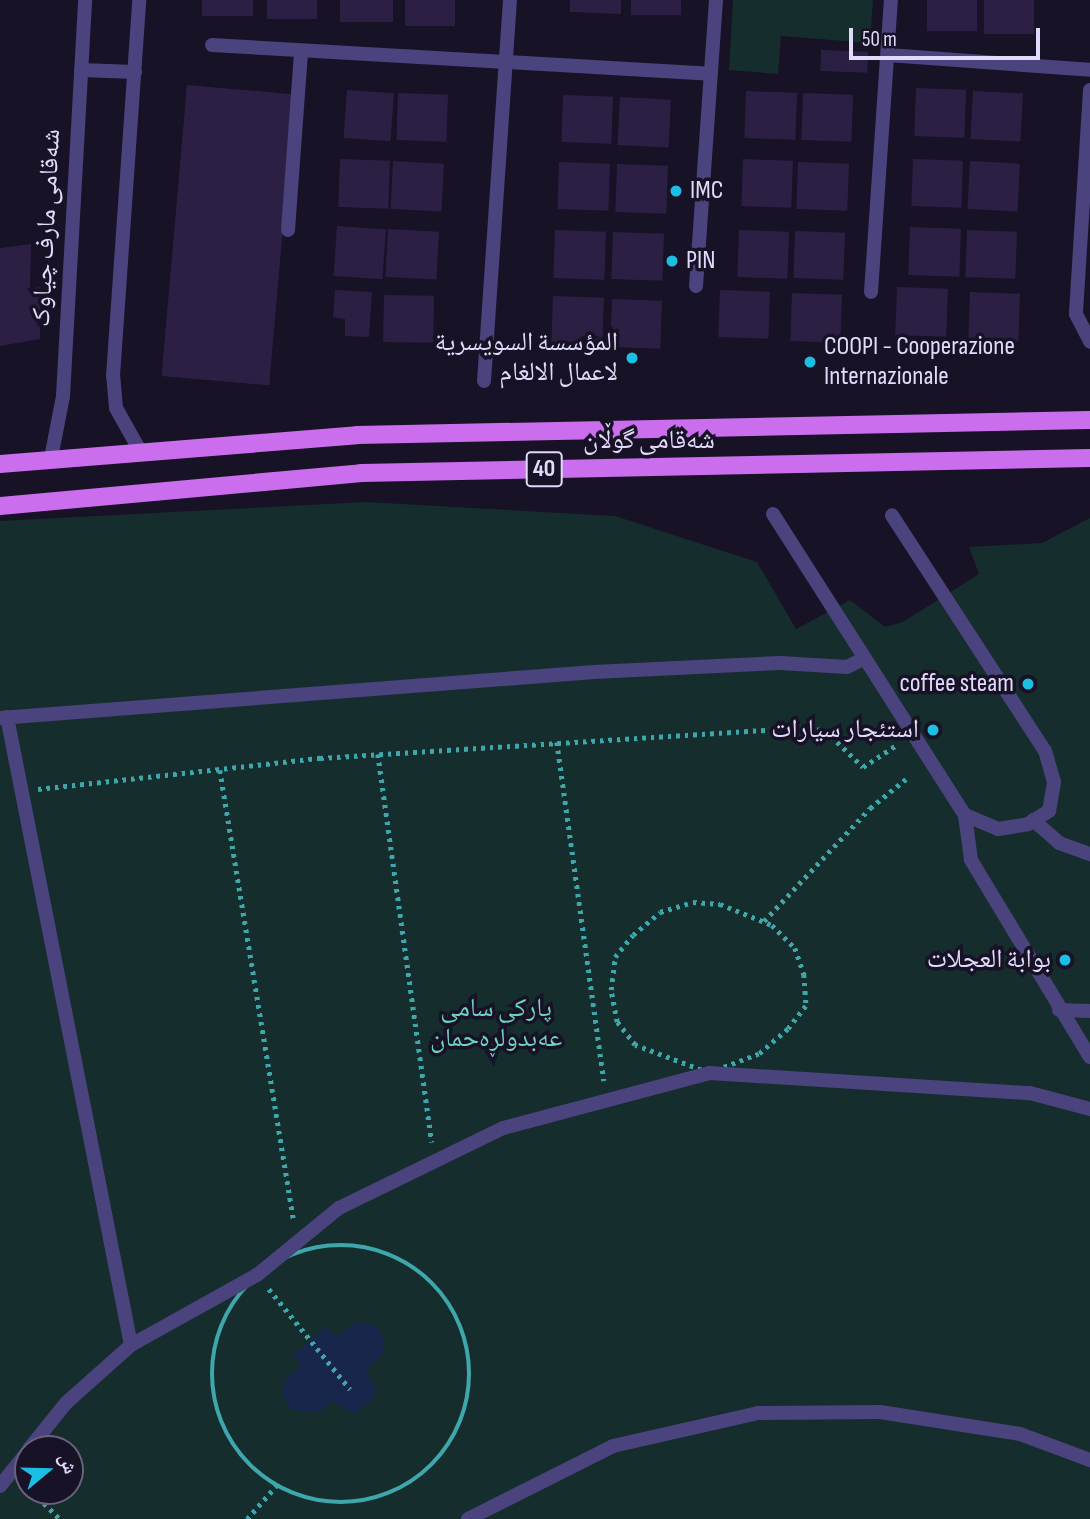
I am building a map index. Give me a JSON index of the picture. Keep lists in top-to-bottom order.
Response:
{
  "streets": {
    "main road": ["شەقامی گوڵان", "40"],
    "street": ["شەقامی مارف چیاوک"]
  },
  "crossings": [
    ["شەقامی مارف چیاوک", "شەقامی گوڵان"]
  ],
  "parks": ["پارکی سامی عەبدولڕەحمان"],
  "places": [
    "IMC",
    "PIN",
    "المؤسسة السويسرية لاعمال الالغام",
    "COOPI - Cooperazione Internazionale",
    "coffee steam",
    "استئجار سيارات",
    "بوابة العجلات"
  ],
  "scale_bar": "50 m",
  "north": "right"
}
